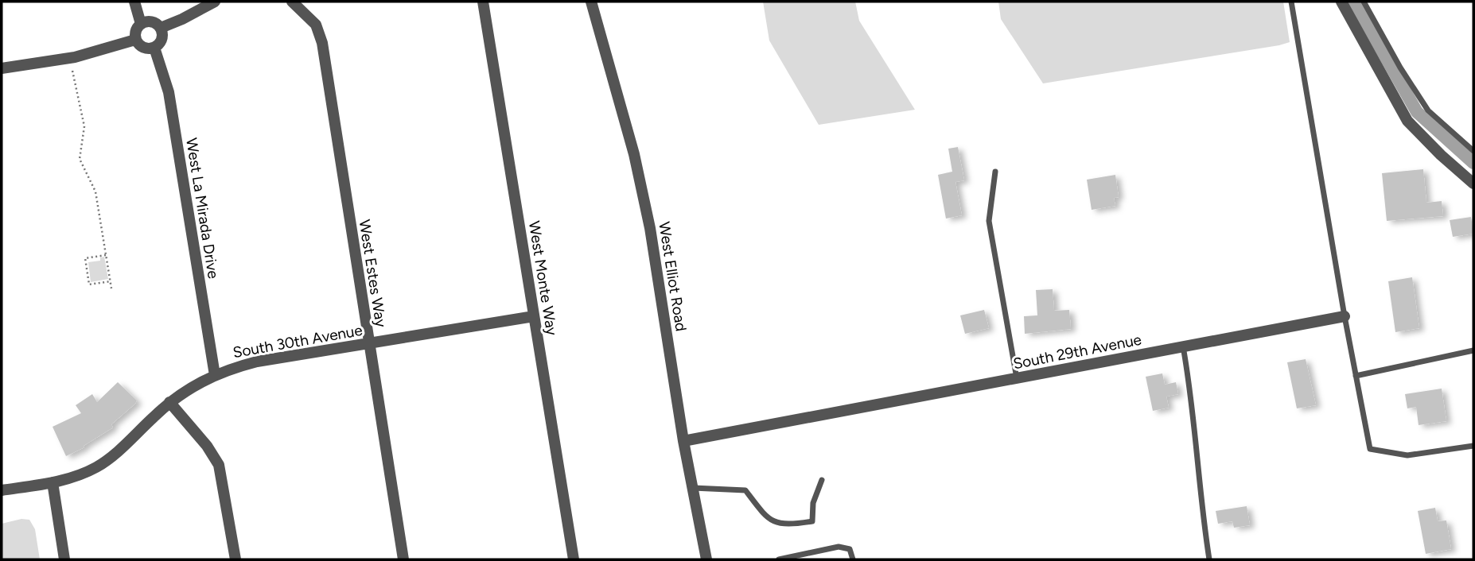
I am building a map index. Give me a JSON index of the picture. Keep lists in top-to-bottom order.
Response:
{
  "streets": {
    "street": [
      "West La Mirada Drive",
      "West Estes Way",
      "West Elliot Road",
      "West Monte Way",
      "South 30th Avenue",
      "South 29th Avenue"
    ]
  },
  "crossings": [
    ["West La Mirada Drive", "South 30th Avenue"],
    ["West Estes Way", "South 30th Avenue"],
    ["West Elliot Road", "South 29th Avenue"],
    ["West Monte Way", "South 30th Avenue"]
  ]
}
